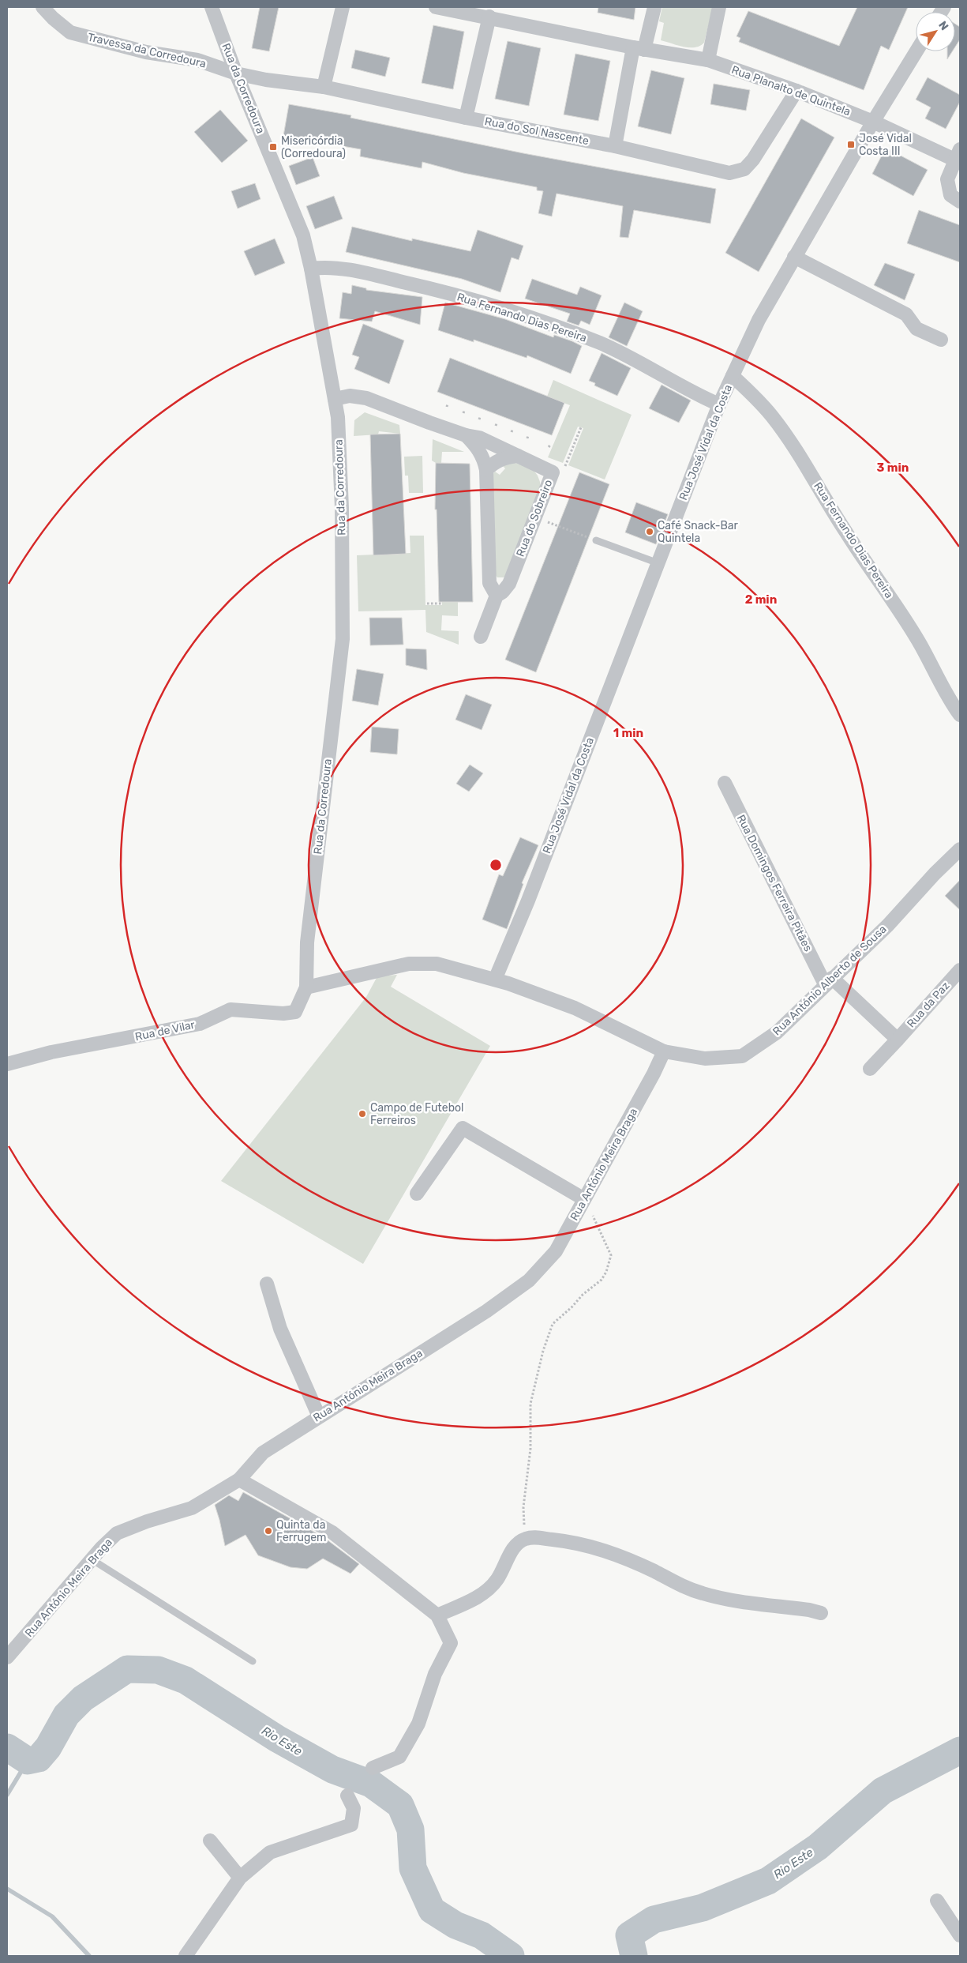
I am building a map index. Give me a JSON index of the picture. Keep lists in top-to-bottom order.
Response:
{
  "streets": {
    "street": [
      "Travessa da Corredoura",
      "Rua da Corredoura",
      "Rua Planalto de Quintela",
      "Rua do Sol Nascente",
      "Rua Fernando Dias Pereira",
      "Rua José Vidal da Costa",
      "Rua do Sobreiro",
      "Rua Domingos Ferreira Pitães",
      "Rua António Alberto de Sousa",
      "Rua da Paz",
      "Rua de Vilar",
      "Rua António Meira Braga"
    ]
  },
  "crossings": [
    ["Travessa da Corredoura", "Rua da Corredoura"],
    ["Travessa da Corredoura", "Rua do Sol Nascente"],
    ["Rua da Corredoura", "Rua do Sol Nascente"],
    ["Rua da Corredoura", "Rua Fernando Dias Pereira"],
    ["Rua da Corredoura", "Rua do Sobreiro"],
    ["Rua da Corredoura", "Rua de Vilar"],
    ["Rua Planalto de Quintela", "Rua do Sol Nascente"],
    ["Rua Planalto de Quintela", "Rua José Vidal da Costa"],
    ["Rua Fernando Dias Pereira", "Rua José Vidal da Costa"],
    ["Rua Domingos Ferreira Pitães", "Rua António Alberto de Sousa"],
    ["Rua António Alberto de Sousa", "Rua António Meira Braga"]
  ],
  "water": ["Rio Este"],
  "places": {
    "transit": ["José Vidal Costa III", "Misericórdia (Corredoura)"],
    "other": ["Café Snack-Bar Quintela", "Campo de Futebol Ferreiros", "Quinta da Ferrugem"]
  },
  "north": "top right",
  "rings": ["3 min", "2 min", "1 min"]
}
